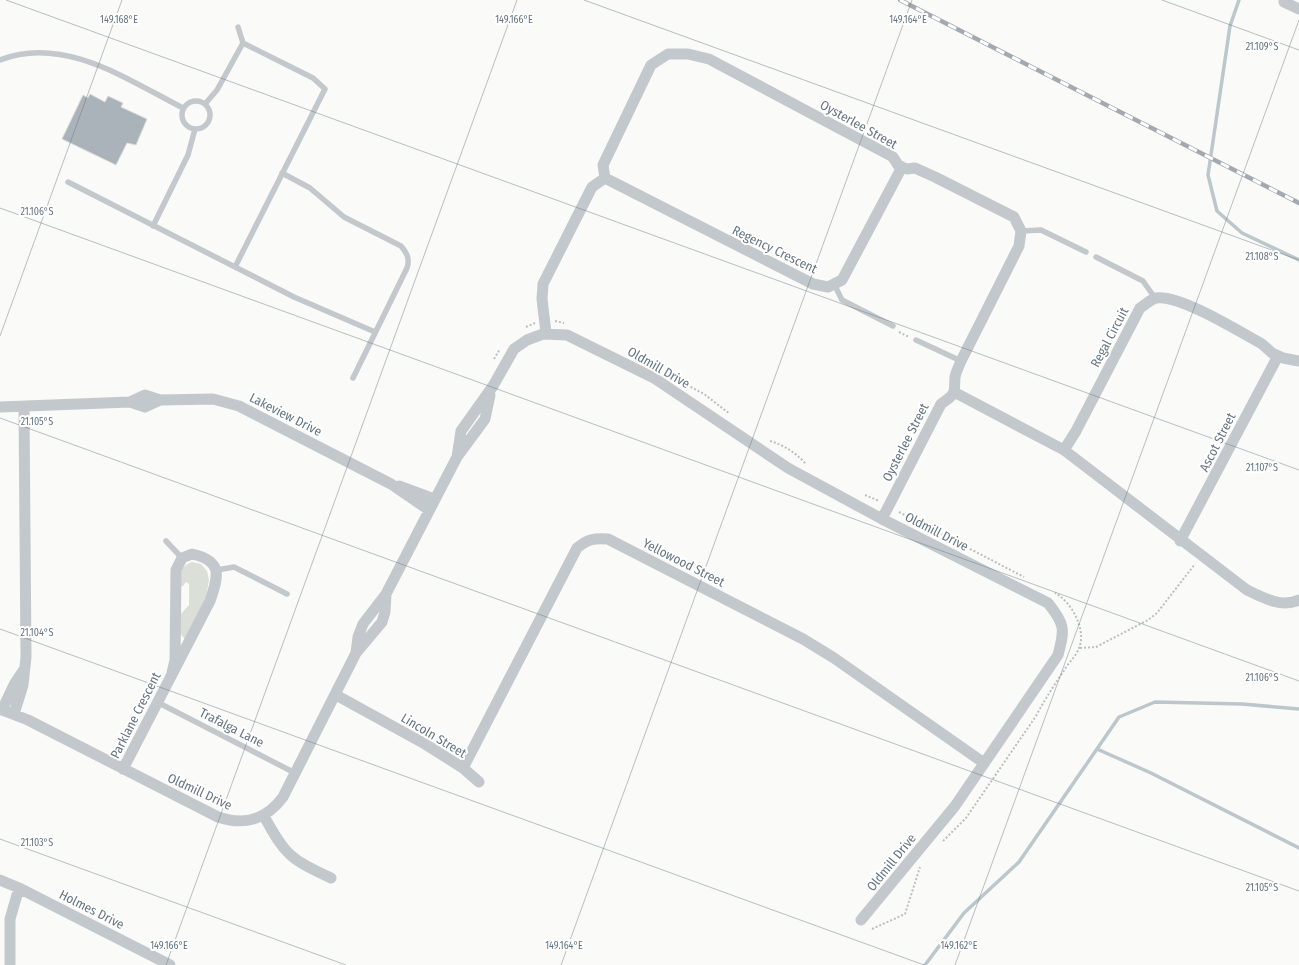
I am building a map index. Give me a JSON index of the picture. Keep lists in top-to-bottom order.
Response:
{
  "streets": {
    "street": [
      "Oysterlee Street",
      "Regency Crescent",
      "Regal Circuit",
      "Oldmill Drive",
      "Lakeview Drive",
      "Ascot Street",
      "Yellowood Street",
      "Parklane Crescent",
      "Lincoln Street",
      "Holmes Drive"
    ],
    "lane": ["Trafalga Lane"]
  },
  "crossings": [
    ["Oysterlee Street", "Regency Crescent"],
    ["Oysterlee Street", "Oldmill Drive"],
    ["Oldmill Drive", "Lakeview Drive"],
    ["Oldmill Drive", "Yellowood Street"],
    ["Oldmill Drive", "Parklane Crescent"],
    ["Oldmill Drive", "Trafalga Lane"],
    ["Oldmill Drive", "Lincoln Street"],
    ["Yellowood Street", "Lincoln Street"],
    ["Parklane Crescent", "Trafalga Lane"]
  ],
  "coordinates": [
    "149.168°E",
    "149.164°E",
    "149.166°E",
    "21.109°S",
    "21.106°S",
    "21.108°S",
    "21.105°S",
    "21.107°S",
    "21.104°S",
    "21.103°S",
    "149.162°E"
  ]
}
